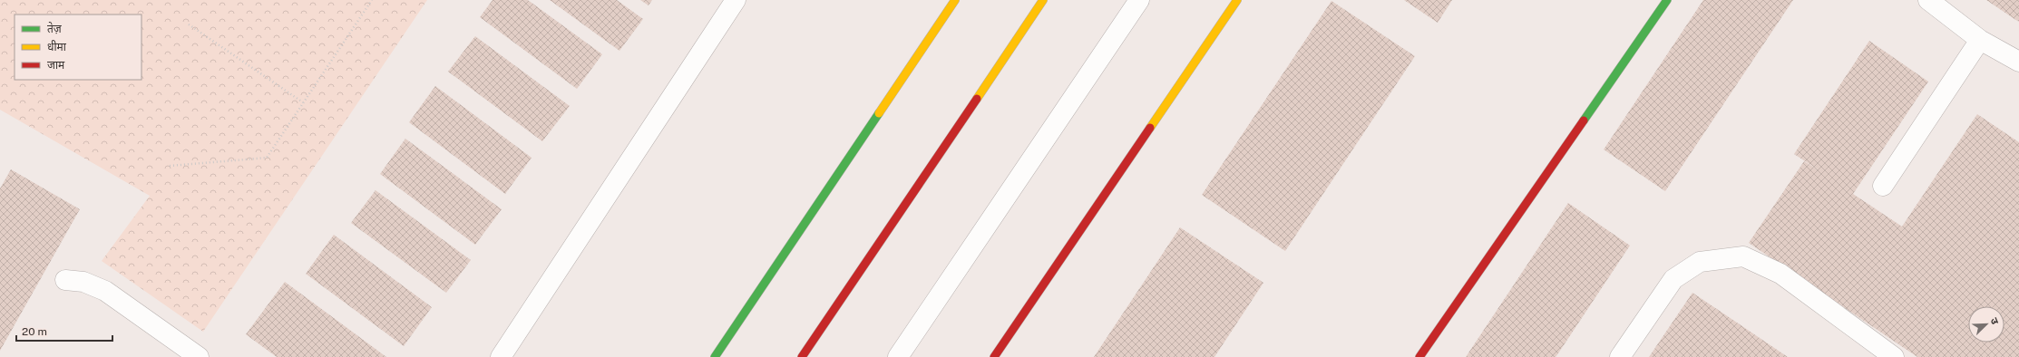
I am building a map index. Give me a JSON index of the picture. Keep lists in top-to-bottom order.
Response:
{
  "legend": ["तेज़", "धीमा", "जाम"],
  "scale_bar": "20 m",
  "north": "top right"
}
